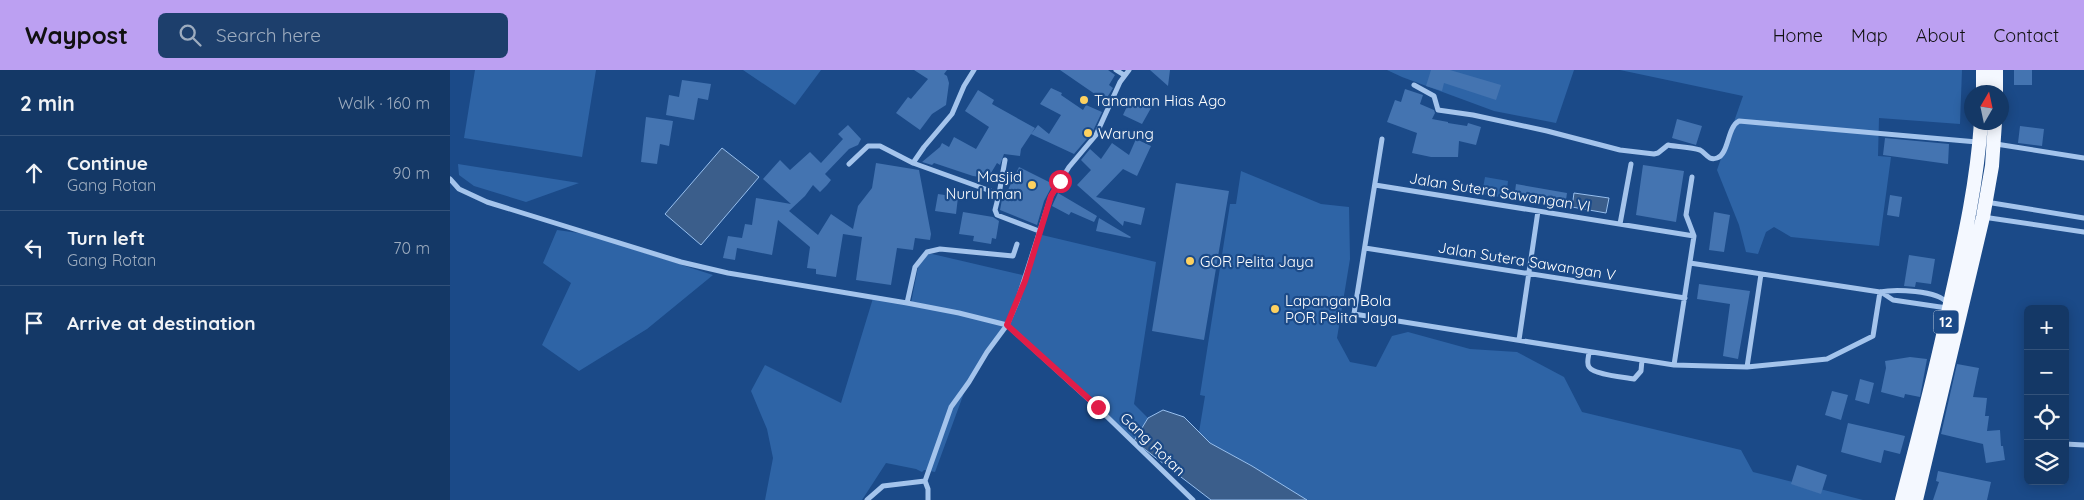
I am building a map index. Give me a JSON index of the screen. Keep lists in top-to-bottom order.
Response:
{
  "streets": {
    "highway": ["12"],
    "street": ["Jalan Sutera Sawangan VI", "Jalan Sutera Sawangan V", "Gang Rotan"]
  },
  "places": [
    "Tanaman Hias Ago",
    "Warung",
    "Masjid Nurul Iman",
    "GOR Pelita Jaya",
    "Lapangan Bola POR Pelita Jaya"
  ],
  "north": "top",
  "page": {
    "header": "Waypost",
    "search": "Search here",
    "nav": [
      "Home",
      "Map",
      "About",
      "Contact"
    ],
    "heading": ["2 min", "Walk · 160 m"],
    "list": [
      ["Continue", "Gang Rotan", "90 m"],
      ["Turn left", "Gang Rotan", "70 m"],
      "Arrive at destination"
    ],
    "map_buttons": ["+", "−"]
  }
}
